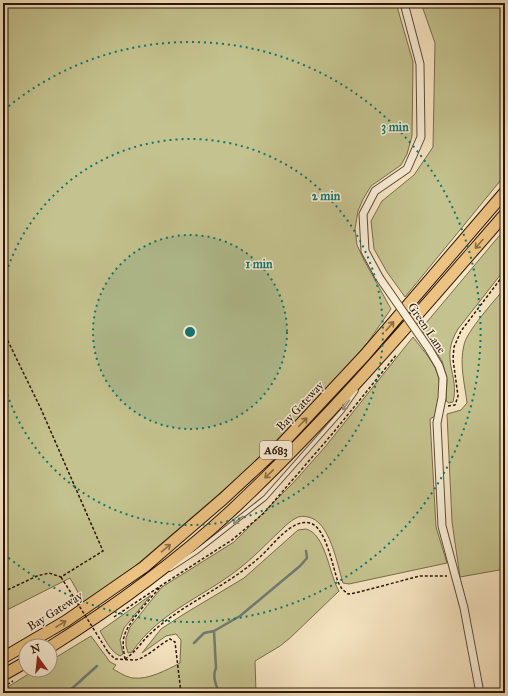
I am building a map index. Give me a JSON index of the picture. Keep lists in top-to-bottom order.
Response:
{
  "streets": {
    "highway": ["Bay Gateway", "A683"],
    "street": ["Green Lane"]
  },
  "north": "top",
  "rings": ["3 min", "2 min", "1 min"]
}
